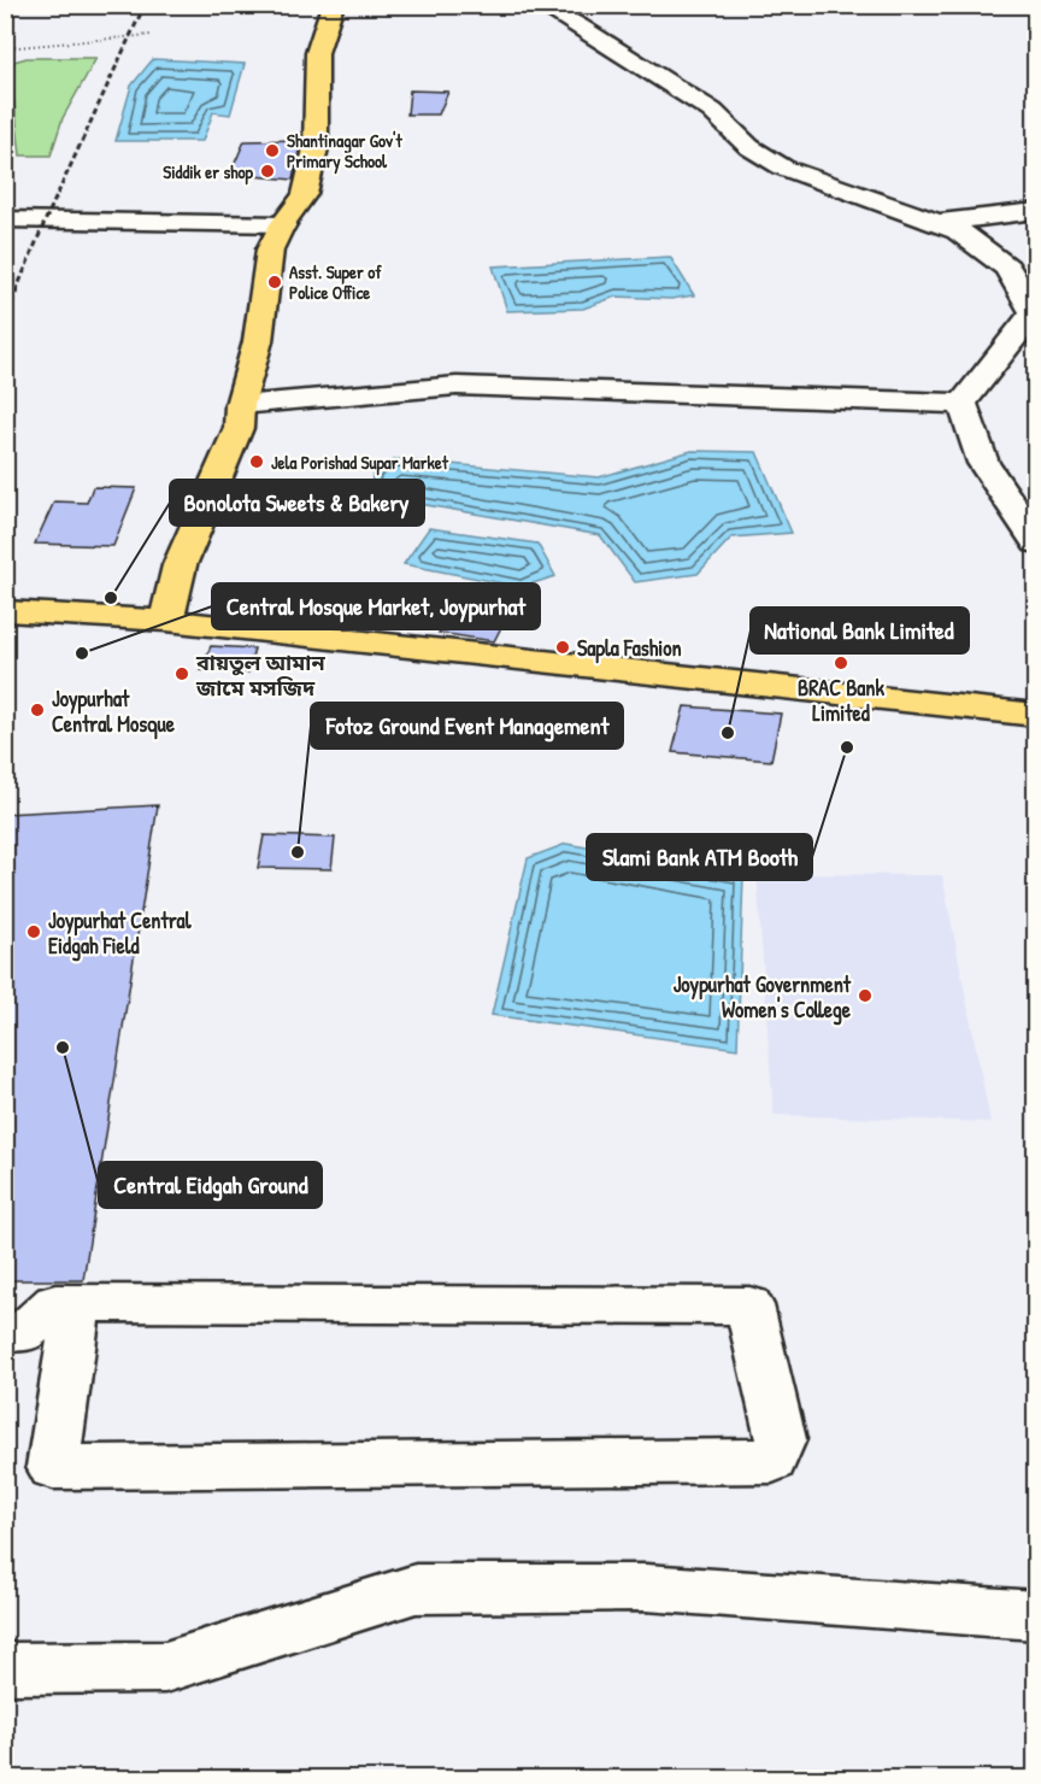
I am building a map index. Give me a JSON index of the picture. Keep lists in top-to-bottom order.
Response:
{
  "places": [
    "Shantinagar Gov't Primary School",
    "Siddik er shop",
    "Asst. Super of Police Office",
    "Jela Porishad Supar Market",
    "Bonolota Sweets & Bakery",
    "Sapla Fashion",
    "Central Mosque Market, Joypurhat",
    "BRAC Bank Limited",
    "বায়তুল আমান জামে মসজিদ",
    "Joypurhat Central Mosque",
    "National Bank Limited",
    "Slami Bank ATM Booth",
    "Fotoz Ground Event Management",
    "Joypurhat Central Eidgah Field",
    "Joypurhat Government Women's College",
    "Central Eidgah Ground"
  ]
}
